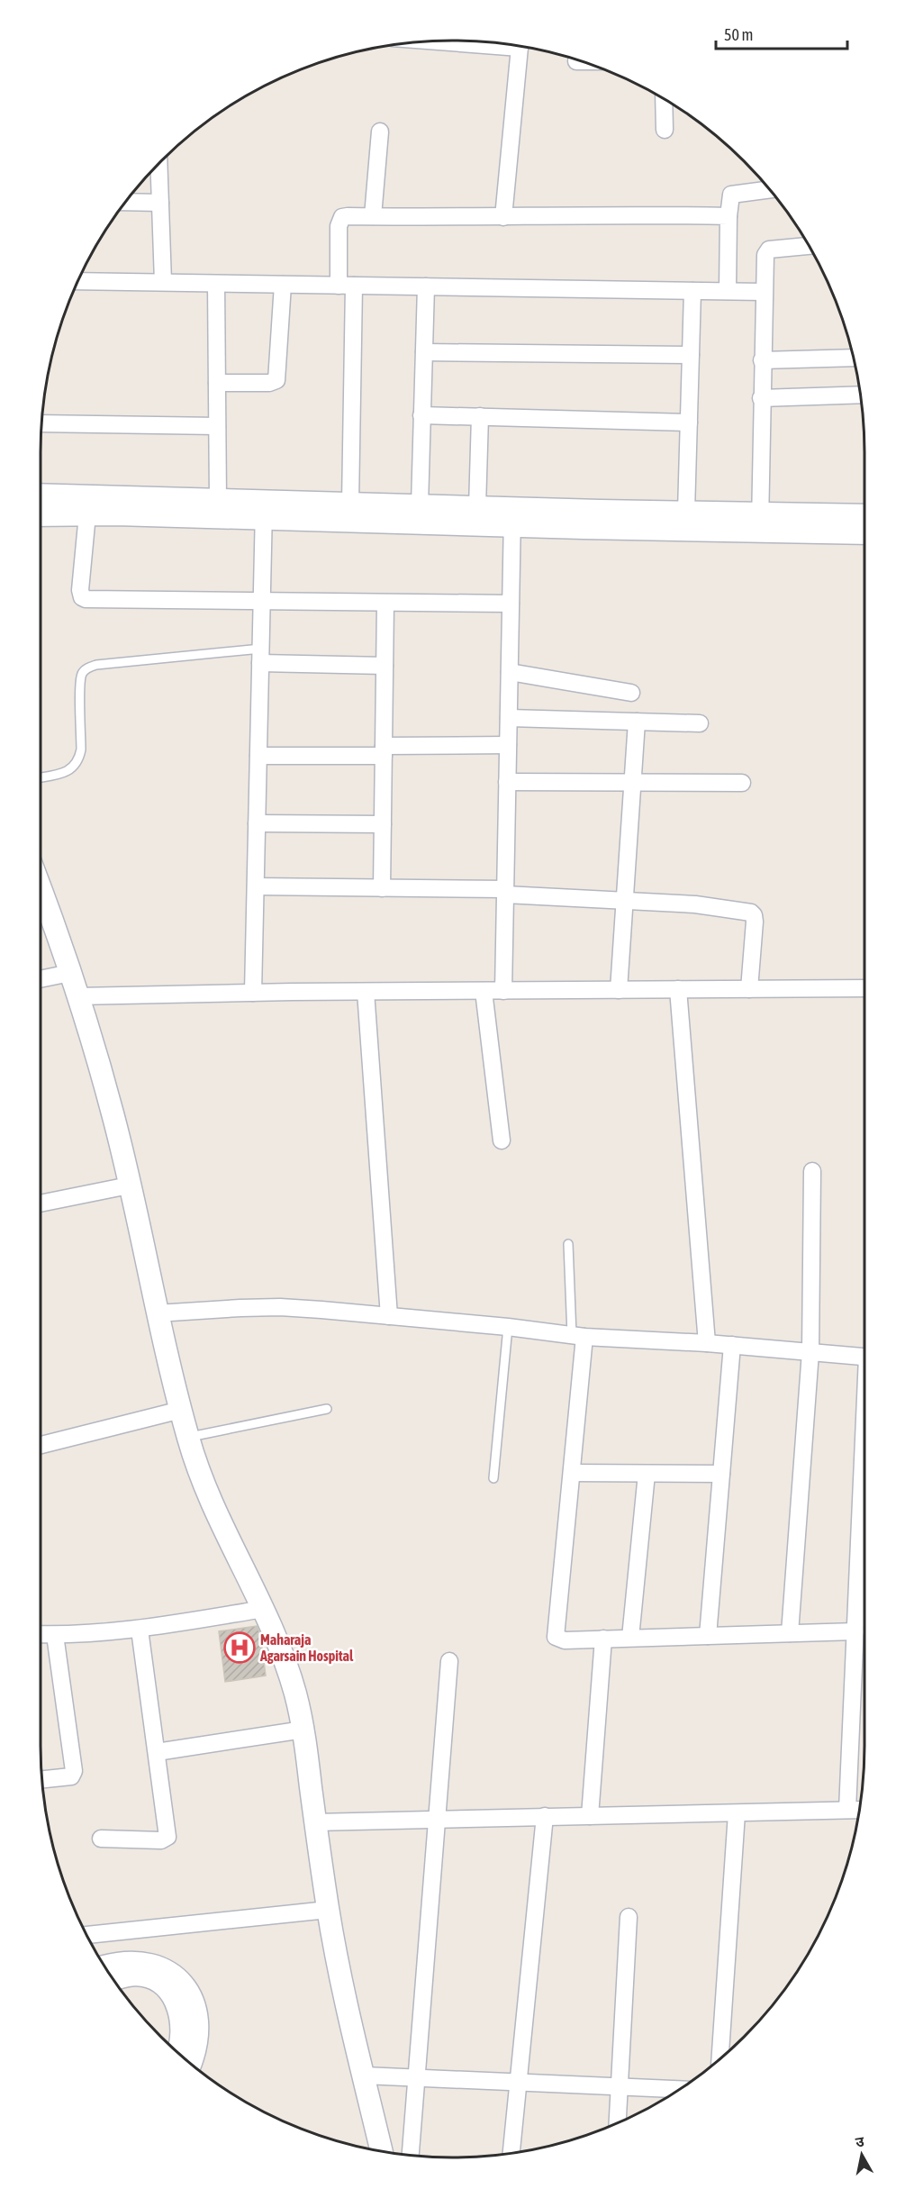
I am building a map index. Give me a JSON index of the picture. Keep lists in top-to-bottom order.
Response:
{
  "places": {
    "hospital": ["Maharaja Agarsain Hospital"]
  },
  "scale_bar": "50 m",
  "north": "top"
}
